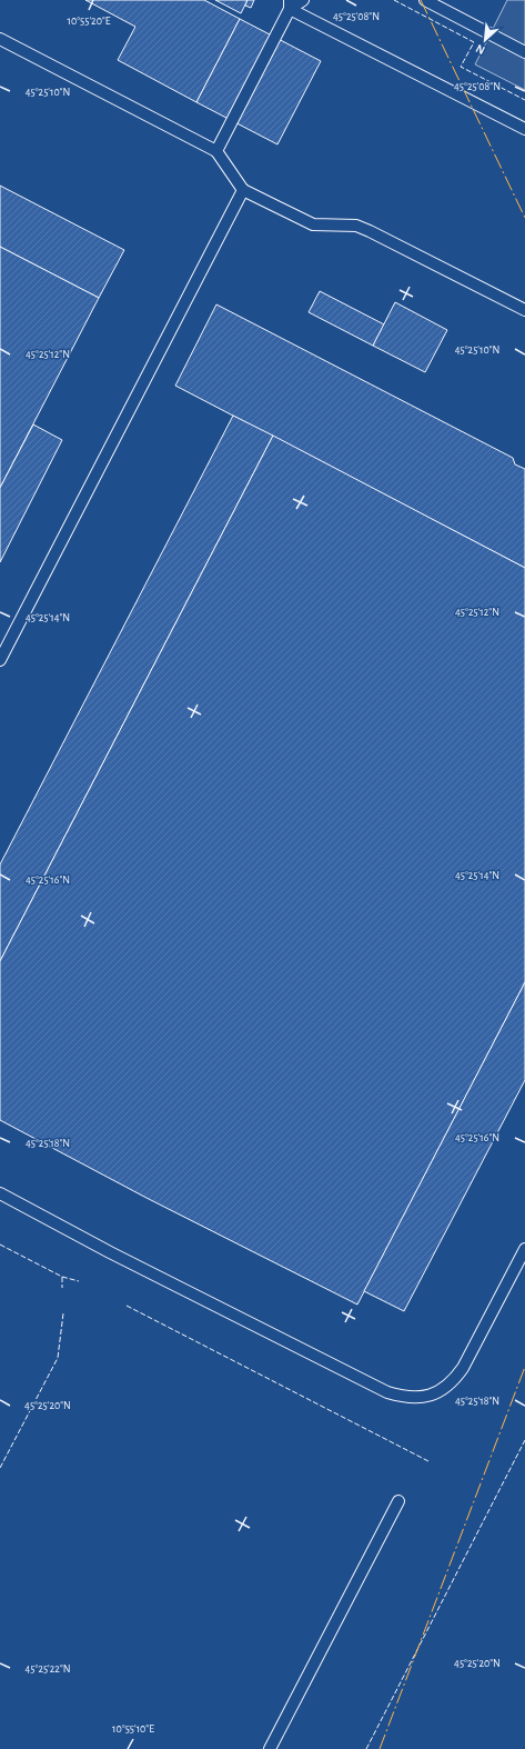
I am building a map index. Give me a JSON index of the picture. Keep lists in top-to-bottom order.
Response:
{
  "north": "bottom left",
  "coordinates": [
    "45°25'08\"N",
    "10°55'20\"E",
    "45°25'10\"N",
    "45°25'12\"N",
    "45°25'14\"N",
    "45°25'16\"N",
    "45°25'18\"N",
    "45°25'20\"N",
    "45°25'22\"N",
    "10°55'10\"E"
  ]
}
